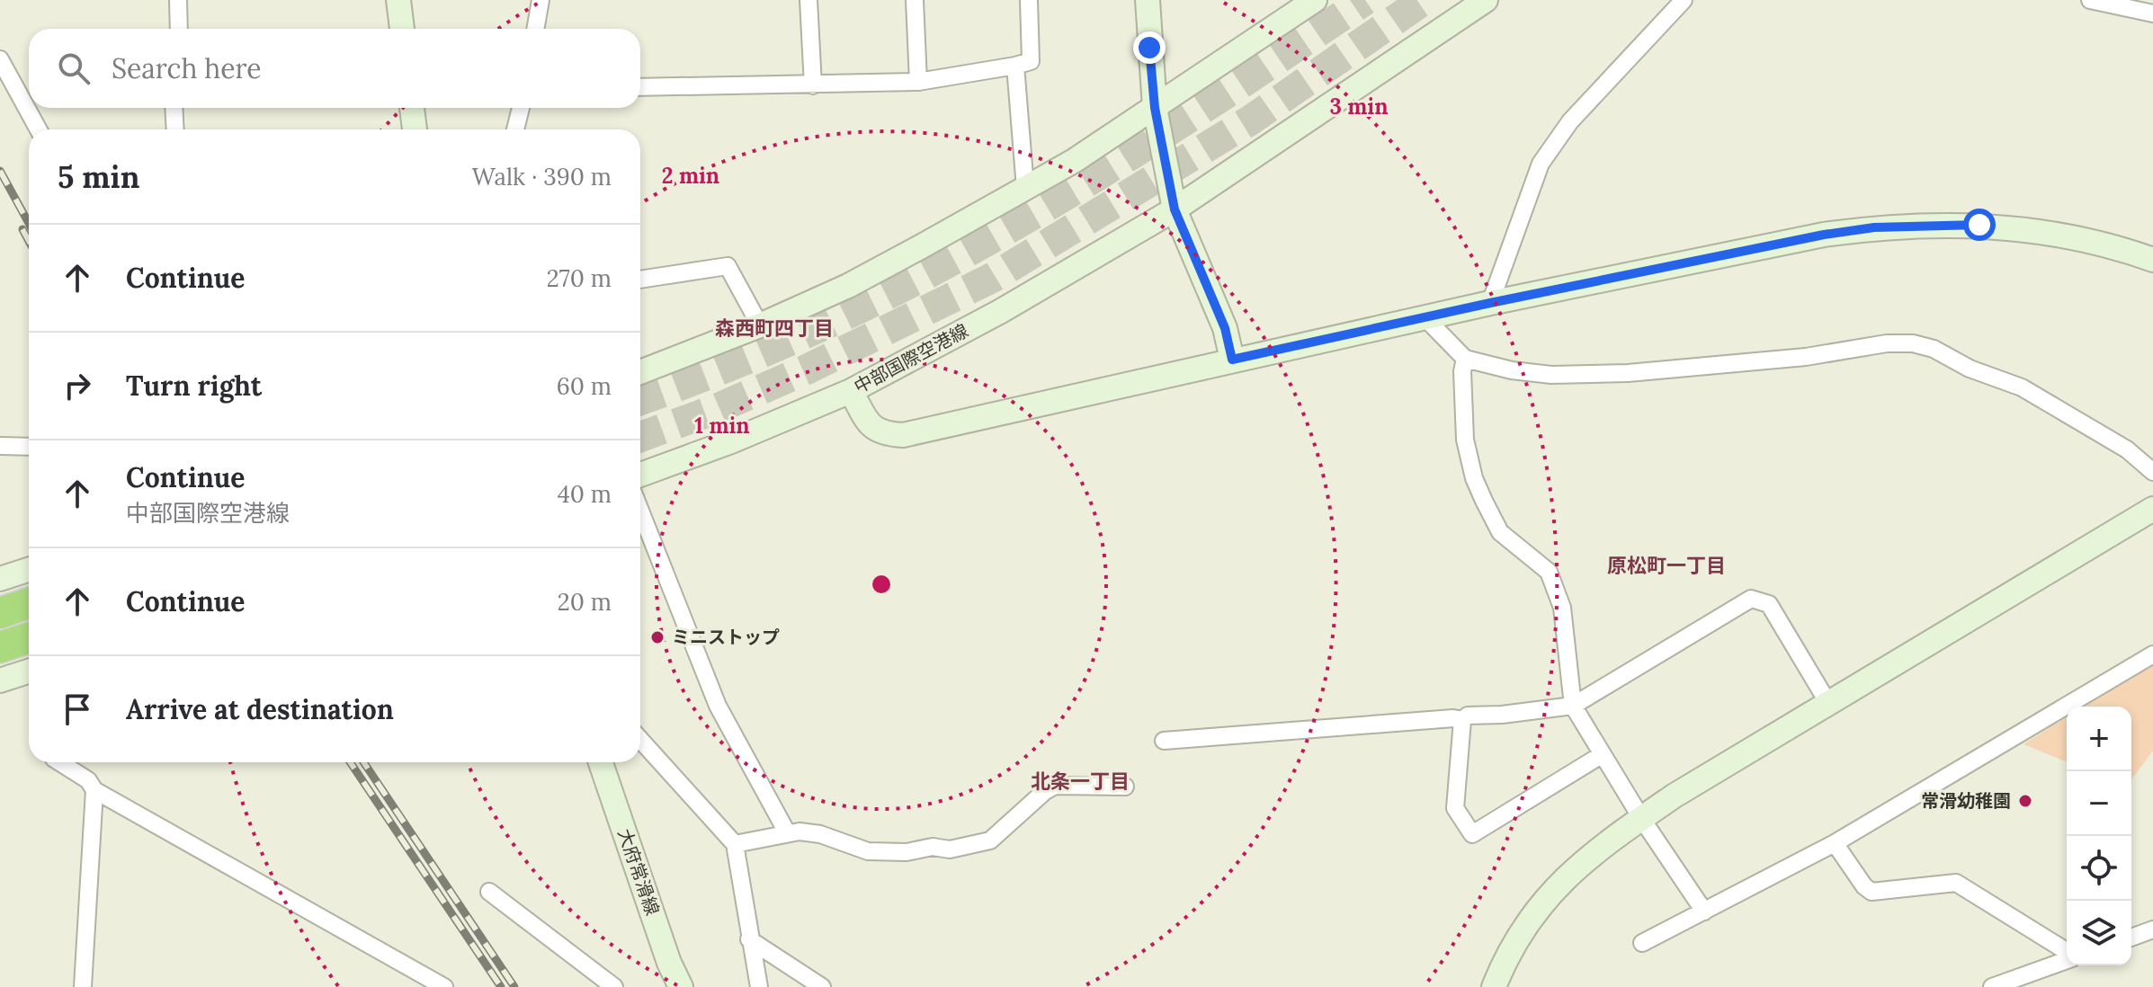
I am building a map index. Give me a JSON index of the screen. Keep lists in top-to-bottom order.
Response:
{
  "streets": {
    "street": ["中部国際空港線", "大府常滑線"]
  },
  "districts": ["森西町四丁目", "原松町一丁目", "北条一丁目"],
  "places": ["ミニストップ", "常滑幼稚園"],
  "page": {
    "search": "Search here",
    "heading": ["5 min", "Walk · 390 m"],
    "list": [
      ["Continue", "270 m"],
      ["Turn right", "60 m"],
      ["Continue", "中部国際空港線", "40 m"],
      ["Continue", "20 m"],
      "Arrive at destination"
    ],
    "map_buttons": ["+", "−"]
  },
  "rings": ["3 min", "2 min", "1 min"]
}
